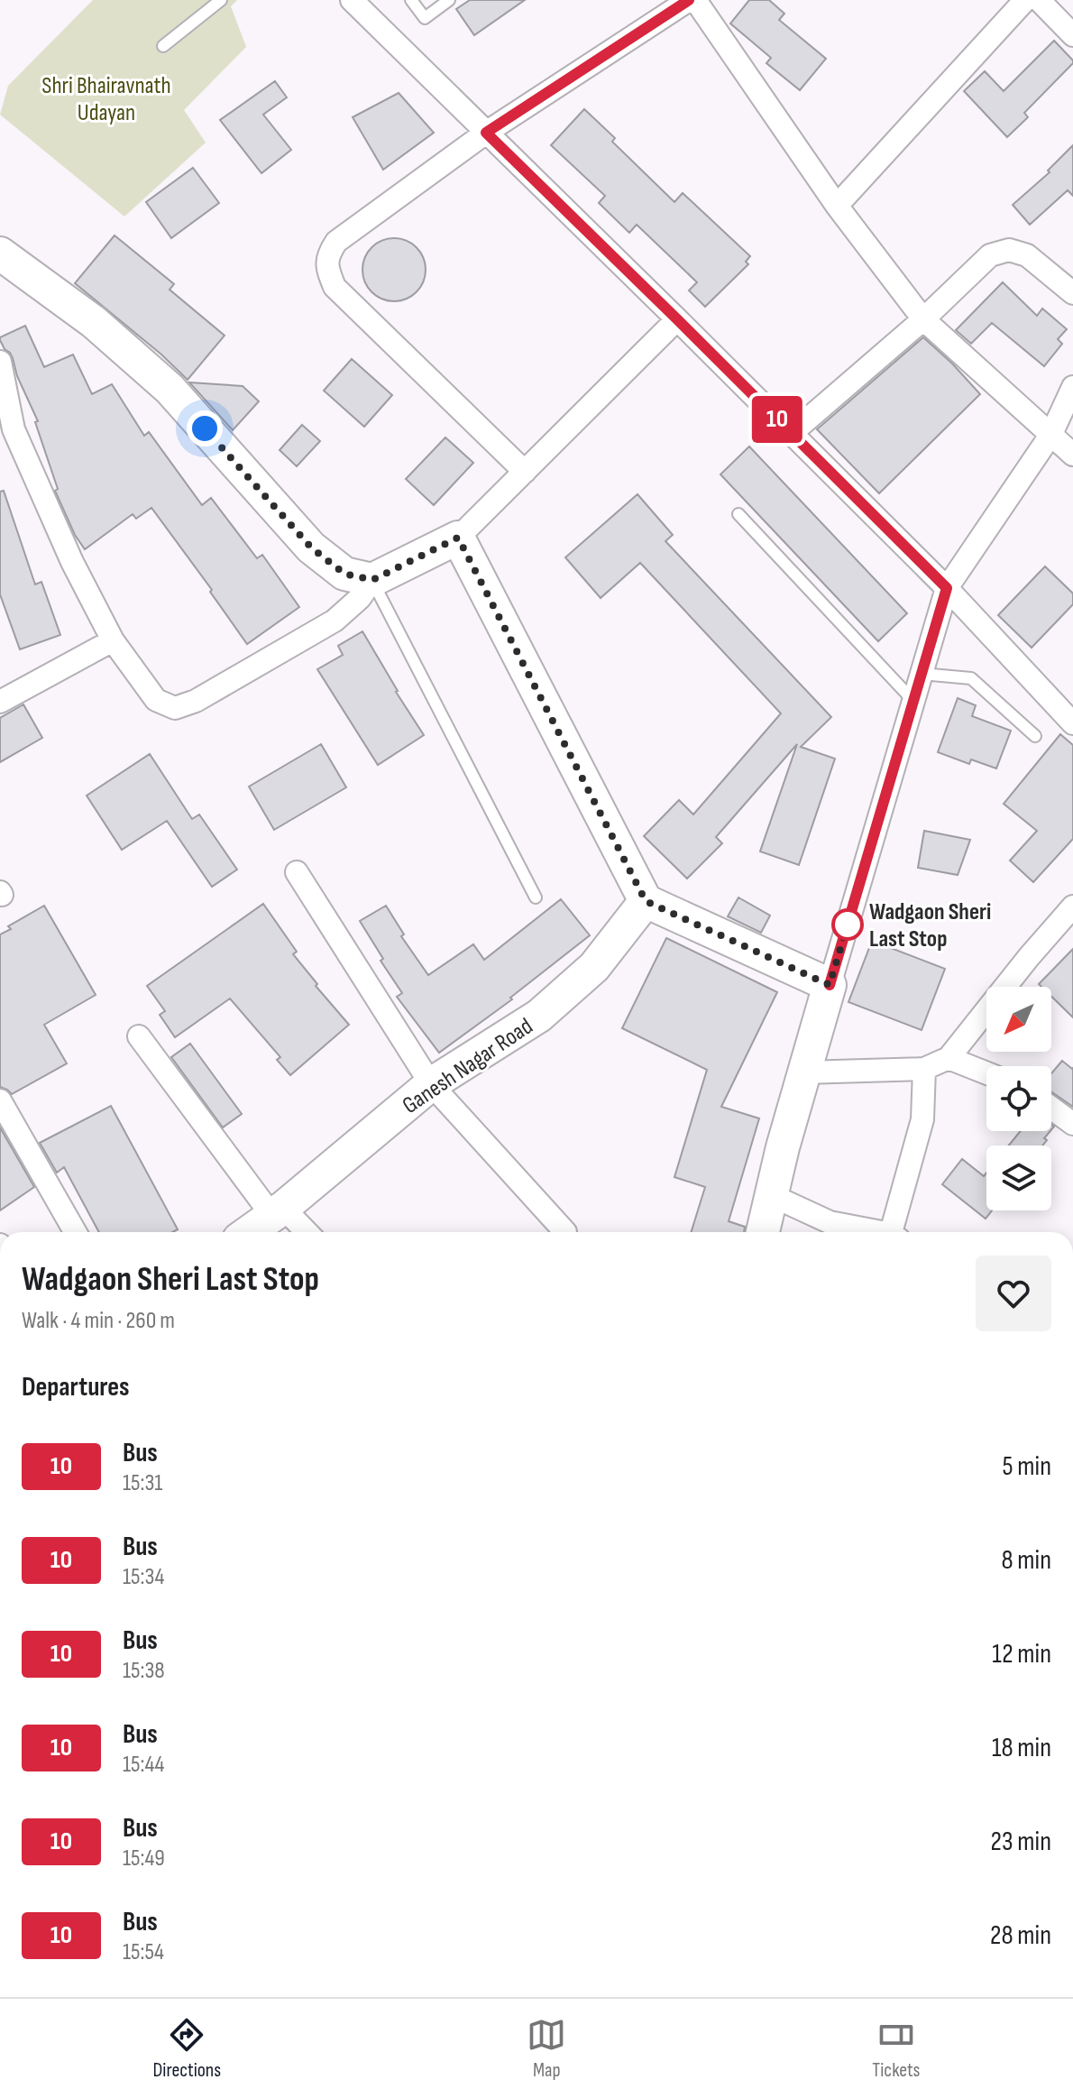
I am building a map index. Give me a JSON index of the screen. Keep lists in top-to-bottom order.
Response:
{
  "streets": {
    "street": ["Ganesh Nagar Road"]
  },
  "parks": ["Shri Bhairavnath Udayan"],
  "places": ["Wadgaon Sheri Last Stop"],
  "lines": ["bus line 10"],
  "north": "bottom left",
  "page": {
    "on_map": "10",
    "heading": [
      ["Wadgaon Sheri Last Stop", "Walk · 4 min · 260 m"],
      "Departures"
    ],
    "list": [
      {
        "mark": "10",
        "name": "Bus",
        "note": "15:31",
        "value": "5 min"
      },
      {
        "mark": "10",
        "name": "Bus",
        "note": "15:34",
        "value": "8 min"
      },
      {
        "mark": "10",
        "name": "Bus",
        "note": "15:38",
        "value": "12 min"
      },
      {
        "mark": "10",
        "name": "Bus",
        "note": "15:44",
        "value": "18 min"
      },
      {
        "mark": "10",
        "name": "Bus",
        "note": "15:49",
        "value": "23 min"
      },
      {
        "mark": "10",
        "name": "Bus",
        "note": "15:54",
        "value": "28 min"
      }
    ],
    "tabs": ["Directions", "Map", "Tickets"]
  }
}
